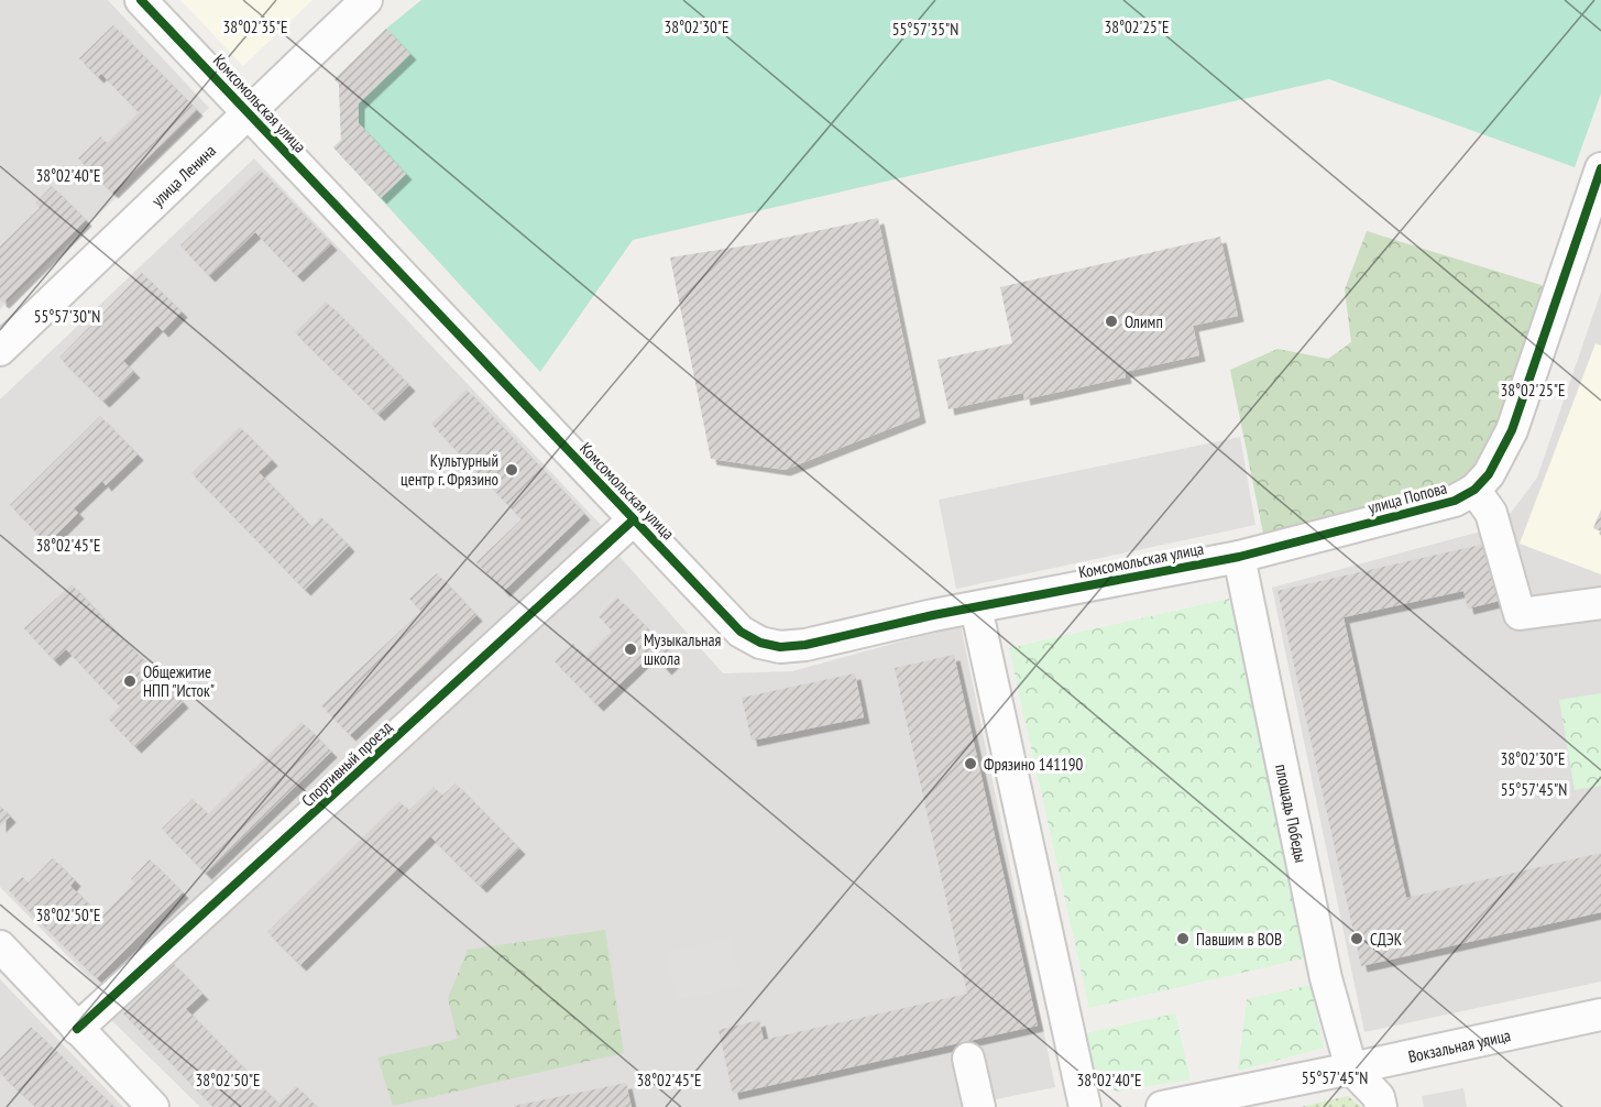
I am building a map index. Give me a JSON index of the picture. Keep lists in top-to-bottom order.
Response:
{
  "streets": {
    "street": [
      "Комсомольская улица",
      "улица Ленина",
      "улица Попова",
      "Спортивный проезд",
      "площадь Победы",
      "Вокзальная улица"
    ]
  },
  "crossings": [
    ["Комсомольская улица", "улица Ленина"],
    ["Комсомольская улица", "улица Попова"],
    ["Комсомольская улица", "Спортивный проезд"],
    ["Комсомольская улица", "площадь Победы"],
    ["улица Попова", "площадь Победы"],
    ["площадь Победы", "Вокзальная улица"]
  ],
  "places": [
    "Олимп",
    "Культурный центр г. Фрязино",
    "Музыкальная школа",
    "Общежитие НПП \"Исток\"",
    "Фрязино 141190",
    "Павшим в ВОВ",
    "СДЭК"
  ],
  "coordinates": [
    "38°02'35\"E",
    "38°02'30\"E",
    "38°02'25\"E",
    "55°57'35\"N",
    "38°02'40\"E",
    "55°57'30\"N",
    "38°02'45\"E",
    "55°57'45\"N",
    "38°02'50\"E"
  ]
}
